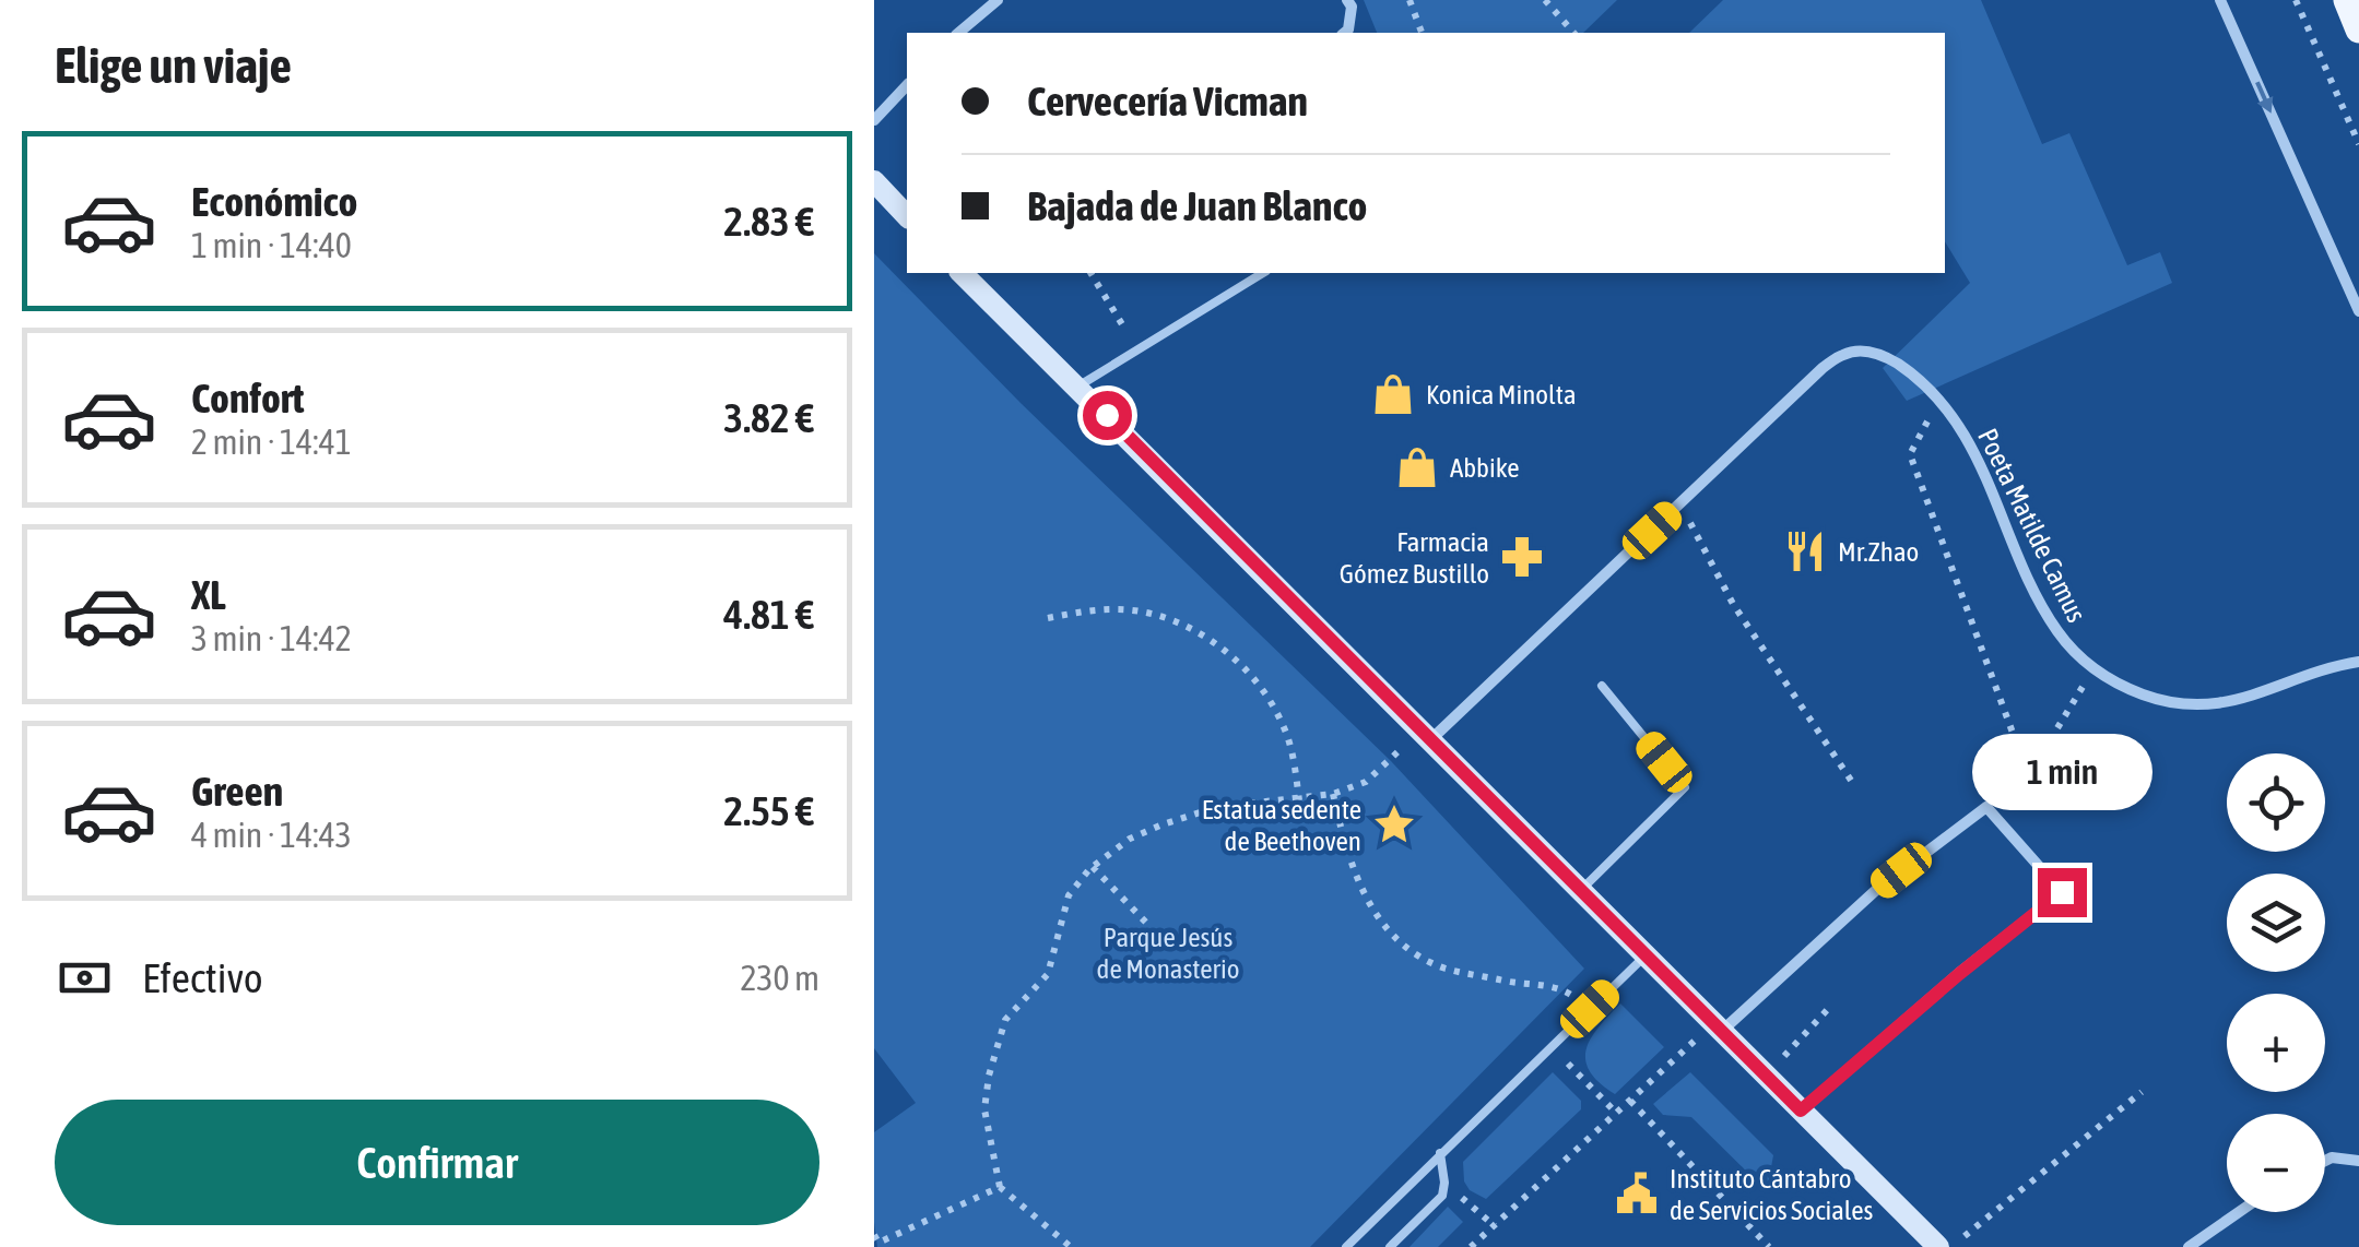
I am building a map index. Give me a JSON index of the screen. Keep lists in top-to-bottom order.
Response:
{
  "streets": {
    "street": ["Poeta Matilde Camus"]
  },
  "parks": ["Parque Jesús de Monasterio"],
  "places": {
    "shop": ["Konica Minolta", "Abbike"],
    "restaurant": ["Mr.Zhao"],
    "pharmacy": ["Farmacia Gómez Bustillo"],
    "place": ["Estatua sedente de Beethoven"],
    "public building": ["Instituto Cántabro de Servicios Sociales"]
  },
  "page": {
    "heading": "Elige un viaje",
    "banner": ["Cervecería Vicman", "Bajada de Juan Blanco"],
    "list": [
      {
        "name": "Económico",
        "note": "1 min · 14:40",
        "value": "2.83 €"
      },
      {
        "name": "Confort",
        "note": "2 min · 14:41",
        "value": "3.82 €"
      },
      {
        "name": "XL",
        "note": "3 min · 14:42",
        "value": "4.81 €"
      },
      {
        "name": "Green",
        "note": "4 min · 14:43",
        "value": "2.55 €"
      }
    ],
    "bubble": "1 min",
    "map_buttons": ["+", "−"],
    "pay": ["Efectivo", "230 m"],
    "buttons": "Confirmar"
  }
}
